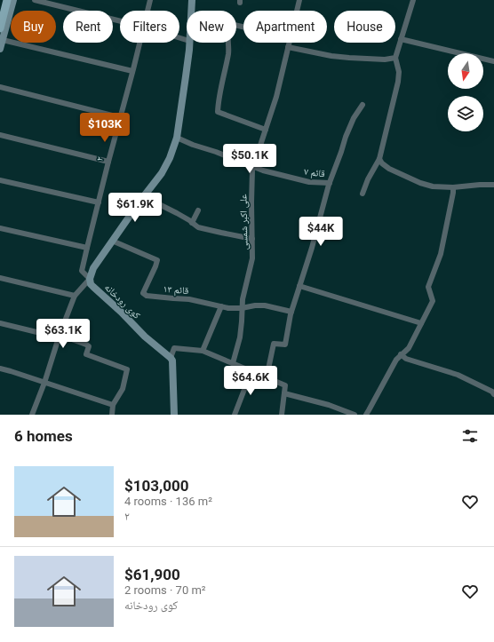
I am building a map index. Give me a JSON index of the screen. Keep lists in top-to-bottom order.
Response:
{
  "streets": {
    "street": [
      "۲",
      "قائم ۷",
      "علی اکبر شمسی",
      "قائم ۱۳",
      "کوی رودخانه"
    ]
  },
  "crossings": [
    ["۲", "کوی رودخانه"],
    ["قائم ۷", "علی اکبر شمسی"],
    ["علی اکبر شمسی", "قائم ۱۳"]
  ],
  "north": "bottom",
  "page": {
    "chip": [
      "Buy",
      "Rent",
      "Filters",
      "New",
      "Apartment",
      "House"
    ],
    "price": [
      "$103K",
      "$50.1K",
      "$61.9K",
      "$44K",
      "$63.1K",
      "$64.6K"
    ],
    "heading": "6 homes",
    "list": [
      {
        "name": "$103,000",
        "note": "4 rooms · 136 m² · ۲"
      },
      {
        "name": "$61,900",
        "note": "2 rooms · 70 m² · کوی رودخانه"
      }
    ]
  }
}
